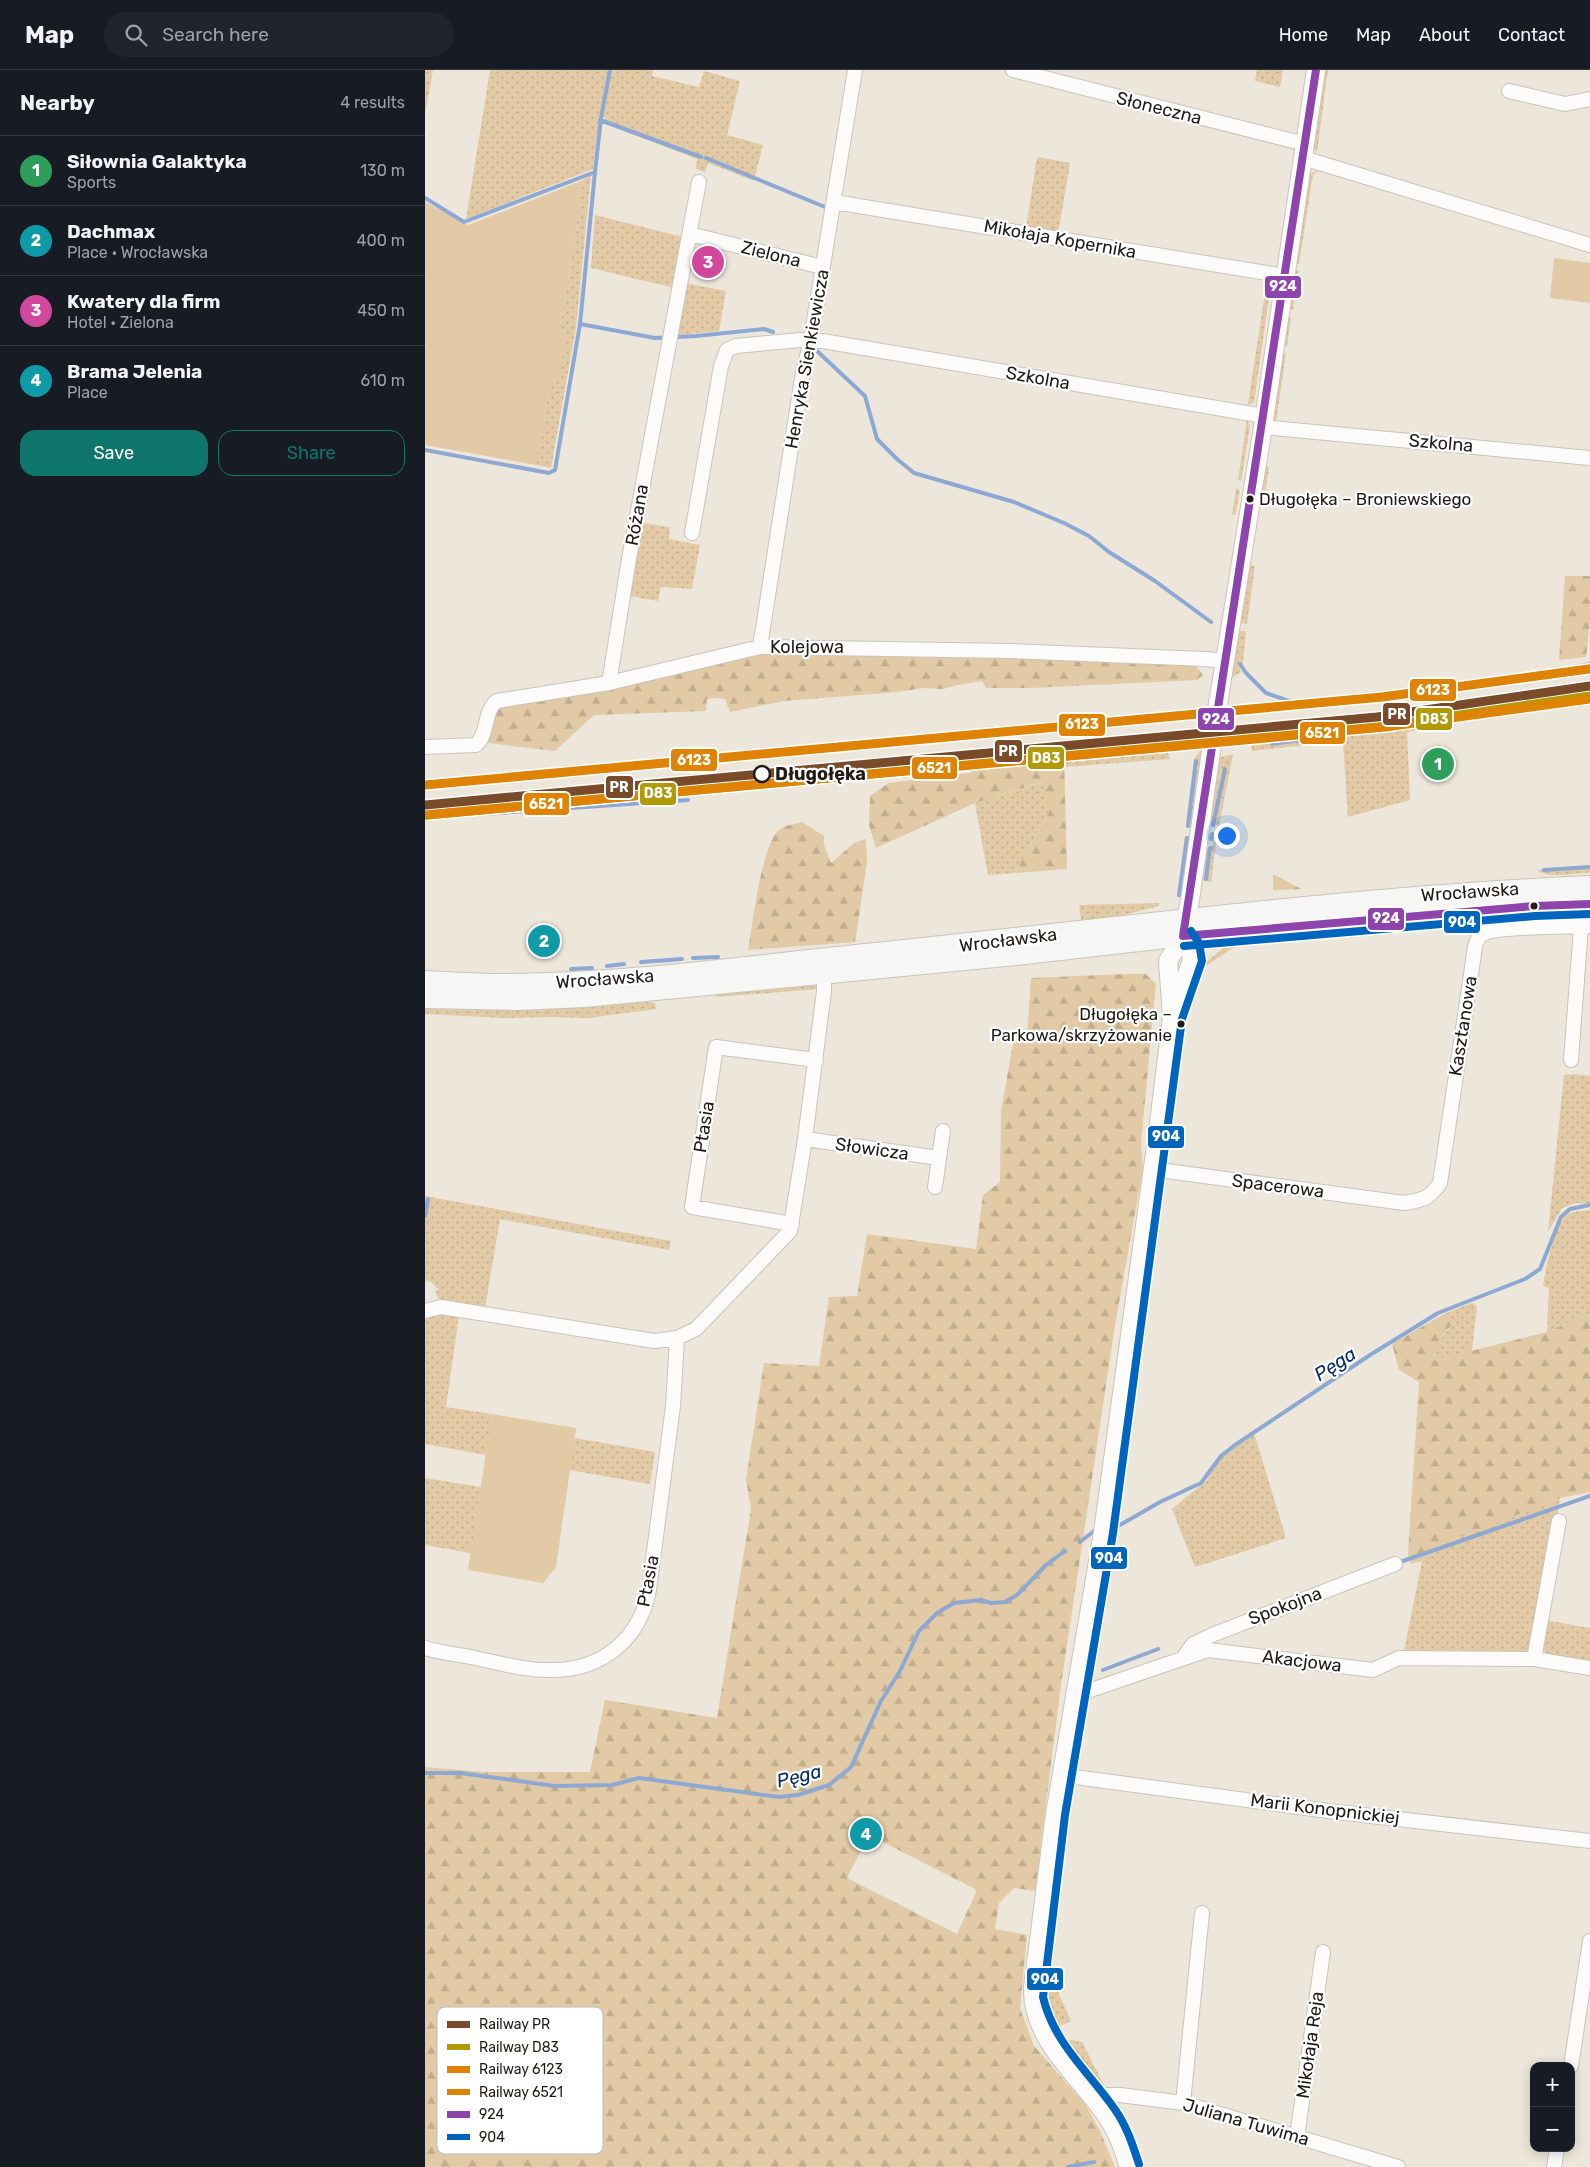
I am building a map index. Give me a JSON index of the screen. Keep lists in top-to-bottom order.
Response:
{
  "streets": {
    "main road": ["Wrocławska"],
    "street": [
      "Słoneczna",
      "Mikołaja Kopernika",
      "Zielona",
      "Henryka Sienkiewicza",
      "Szkolna",
      "Różana",
      "Kolejowa",
      "Kasztanowa",
      "Ptasia",
      "Słowicza",
      "Spacerowa",
      "Spokojna",
      "Akacjowa",
      "Marii Konopnickiej",
      "Mikołaja Reja",
      "Juliana Tuwima"
    ]
  },
  "crossings": [
    ["Mikołaja Kopernika", "Henryka Sienkiewicza"],
    ["Zielona", "Henryka Sienkiewicza"],
    ["Zielona", "Różana"],
    ["Henryka Sienkiewicza", "Szkolna"],
    ["Henryka Sienkiewicza", "Kolejowa"],
    ["Różana", "Kolejowa"],
    ["Kasztanowa", "Spacerowa"],
    ["Spokojna", "Akacjowa"],
    ["Mikołaja Reja", "Juliana Tuwima"]
  ],
  "water": ["Pęga"],
  "places": ["Długołęka – Broniewskiego", "Długołęka", "Długołęka – Parkowa/skrzyżowanie"],
  "lines": [
    "transit line 924",
    "rail line 6123",
    "rail line PR",
    "rail line D83",
    "rail line 6521",
    "transit line 904"
  ],
  "legend": [
    "Railway PR",
    "Railway D83",
    "Railway 6123",
    "Railway 6521",
    "924",
    "904"
  ],
  "page": {
    "header": "Map",
    "search": "Search here",
    "nav": [
      "Home",
      "Map",
      "About",
      "Contact"
    ],
    "heading": ["Nearby", "4 results"],
    "list": [
      {
        "mark": "1",
        "name": "Siłownia Galaktyka",
        "note": "Sports",
        "value": "130 m"
      },
      {
        "mark": "2",
        "name": "Dachmax",
        "note": "Place · Wrocławska",
        "value": "400 m"
      },
      {
        "mark": "3",
        "name": "Kwatery dla firm",
        "note": "Hotel · Zielona",
        "value": "450 m"
      },
      {
        "mark": "4",
        "name": "Brama Jelenia",
        "note": "Place",
        "value": "610 m"
      }
    ],
    "pins": [
      "3",
      "1",
      "2",
      "4"
    ],
    "buttons": ["Save", "Share"],
    "map_buttons": ["+", "−"]
  }
}
